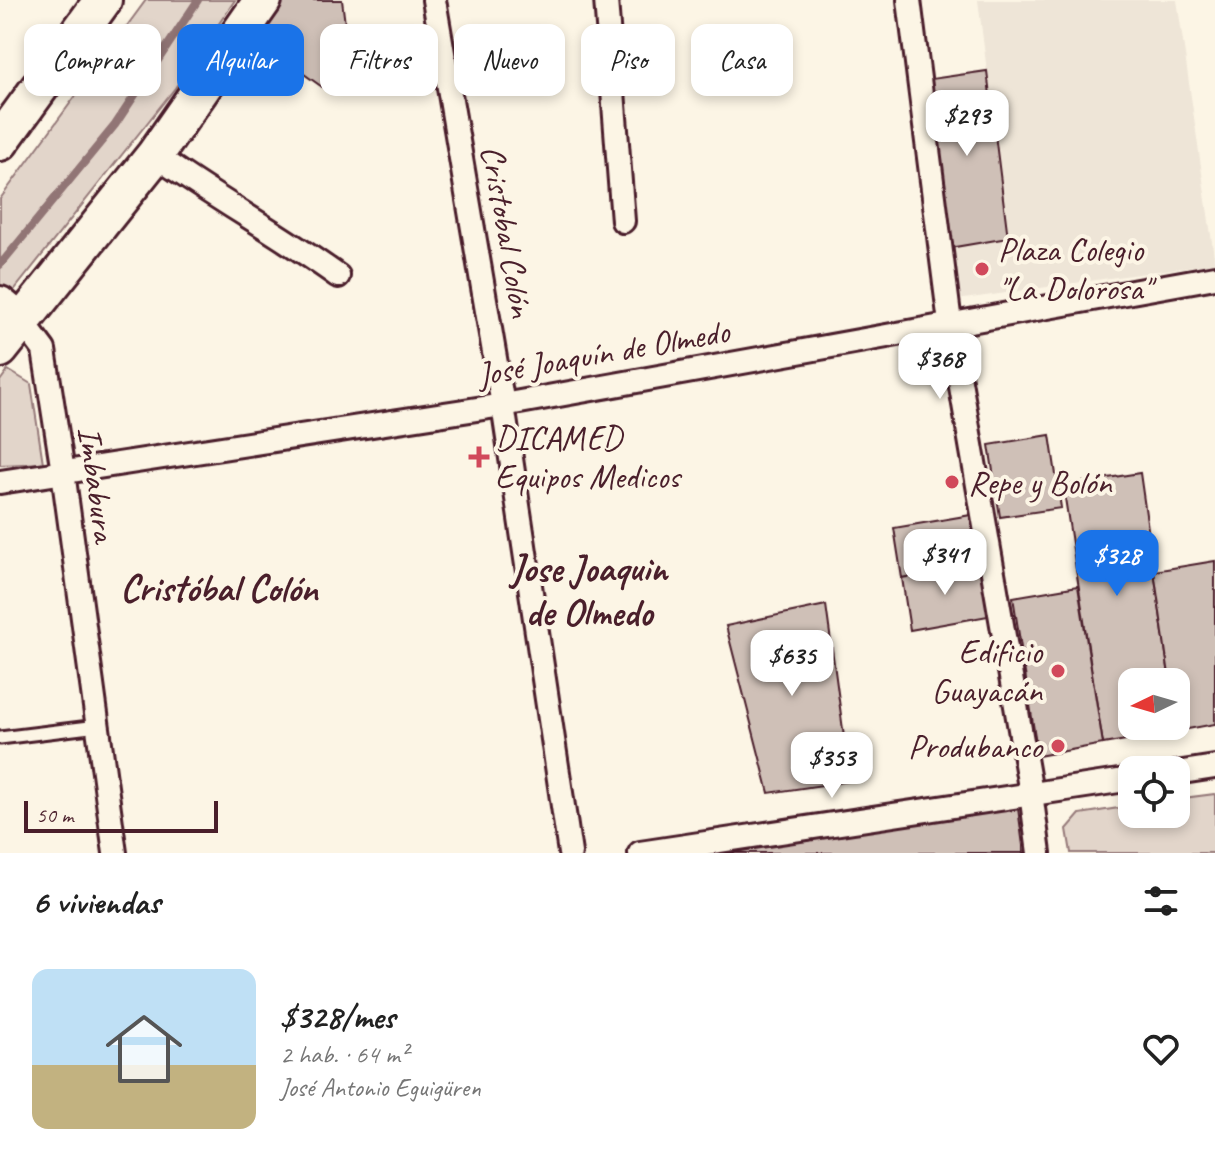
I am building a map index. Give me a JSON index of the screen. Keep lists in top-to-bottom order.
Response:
{
  "streets": {
    "street": ["Cristobal Colón", "José Joaquín de Olmedo", "Imbabura"]
  },
  "crossings": [
    ["Cristobal Colón", "José Joaquín de Olmedo"],
    ["José Joaquín de Olmedo", "Imbabura"]
  ],
  "districts": ["Jose Joaquin de Olmedo", "Cristóbal Colón"],
  "places": {
    "other": [
      "Plaza Colegio \"La Dolorosa\"",
      "Repe y Bolón",
      "Edificio Guayacán",
      "Produbanco"
    ],
    "health": ["DICAMED Equipos Medicos"]
  },
  "scale_bar": "50 m",
  "north": "left",
  "page": {
    "chip": [
      "Comprar",
      "Alquilar",
      "Filtros",
      "Nuevo",
      "Piso",
      "Casa"
    ],
    "price": [
      "$293",
      "$368",
      "$341",
      "$328",
      "$635",
      "$353"
    ],
    "scale": "50 m",
    "heading": "6 viviendas",
    "list": [
      {
        "name": "$328/mes",
        "note": "2 hab. · 64 m² · José Antonio Eguigüren"
      }
    ]
  }
}
